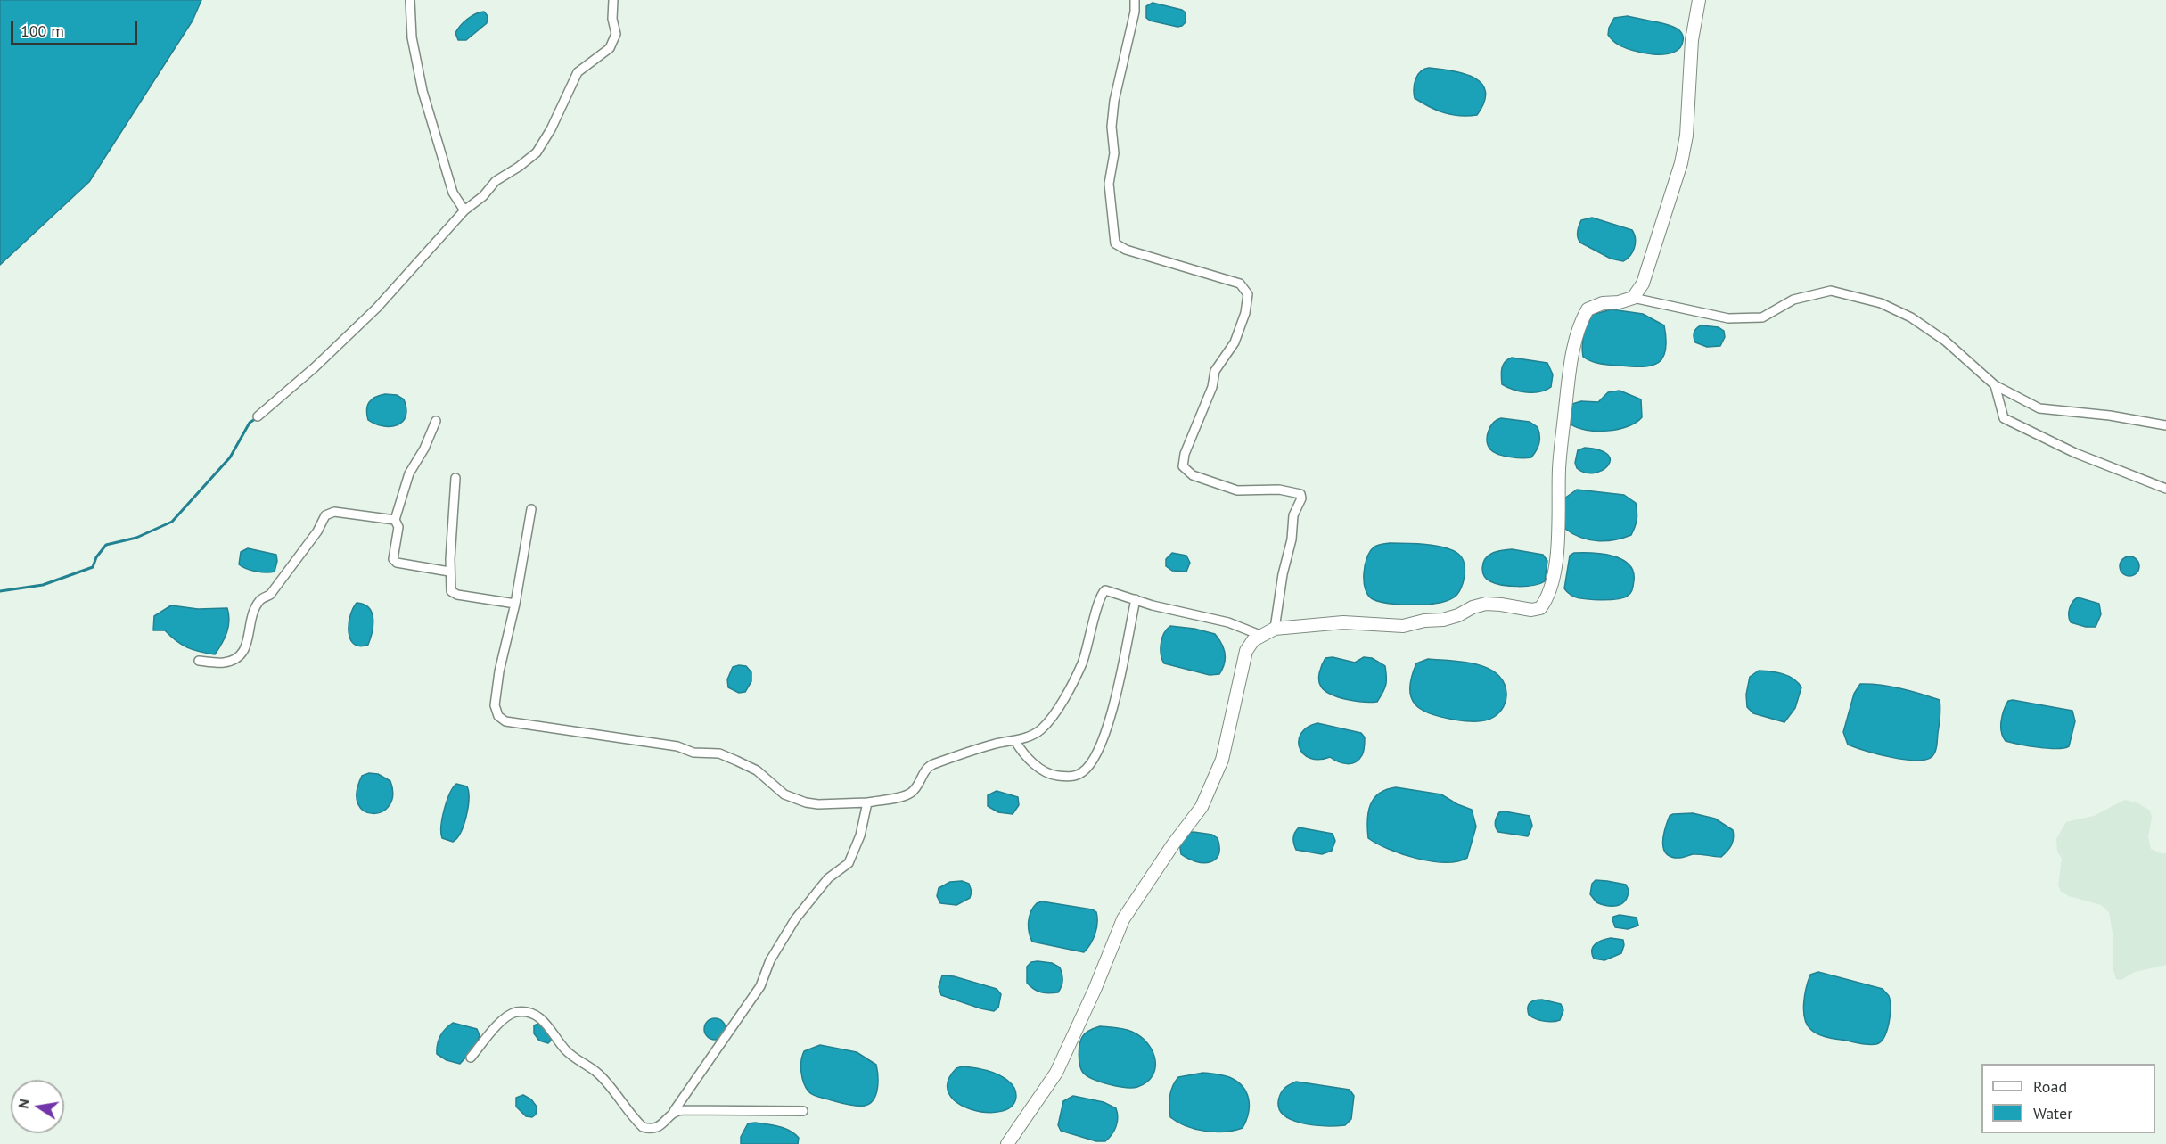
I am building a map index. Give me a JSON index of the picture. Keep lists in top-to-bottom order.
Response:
{
  "legend": ["Road", "Water"],
  "scale_bar": "100 m",
  "north": "left"
}
